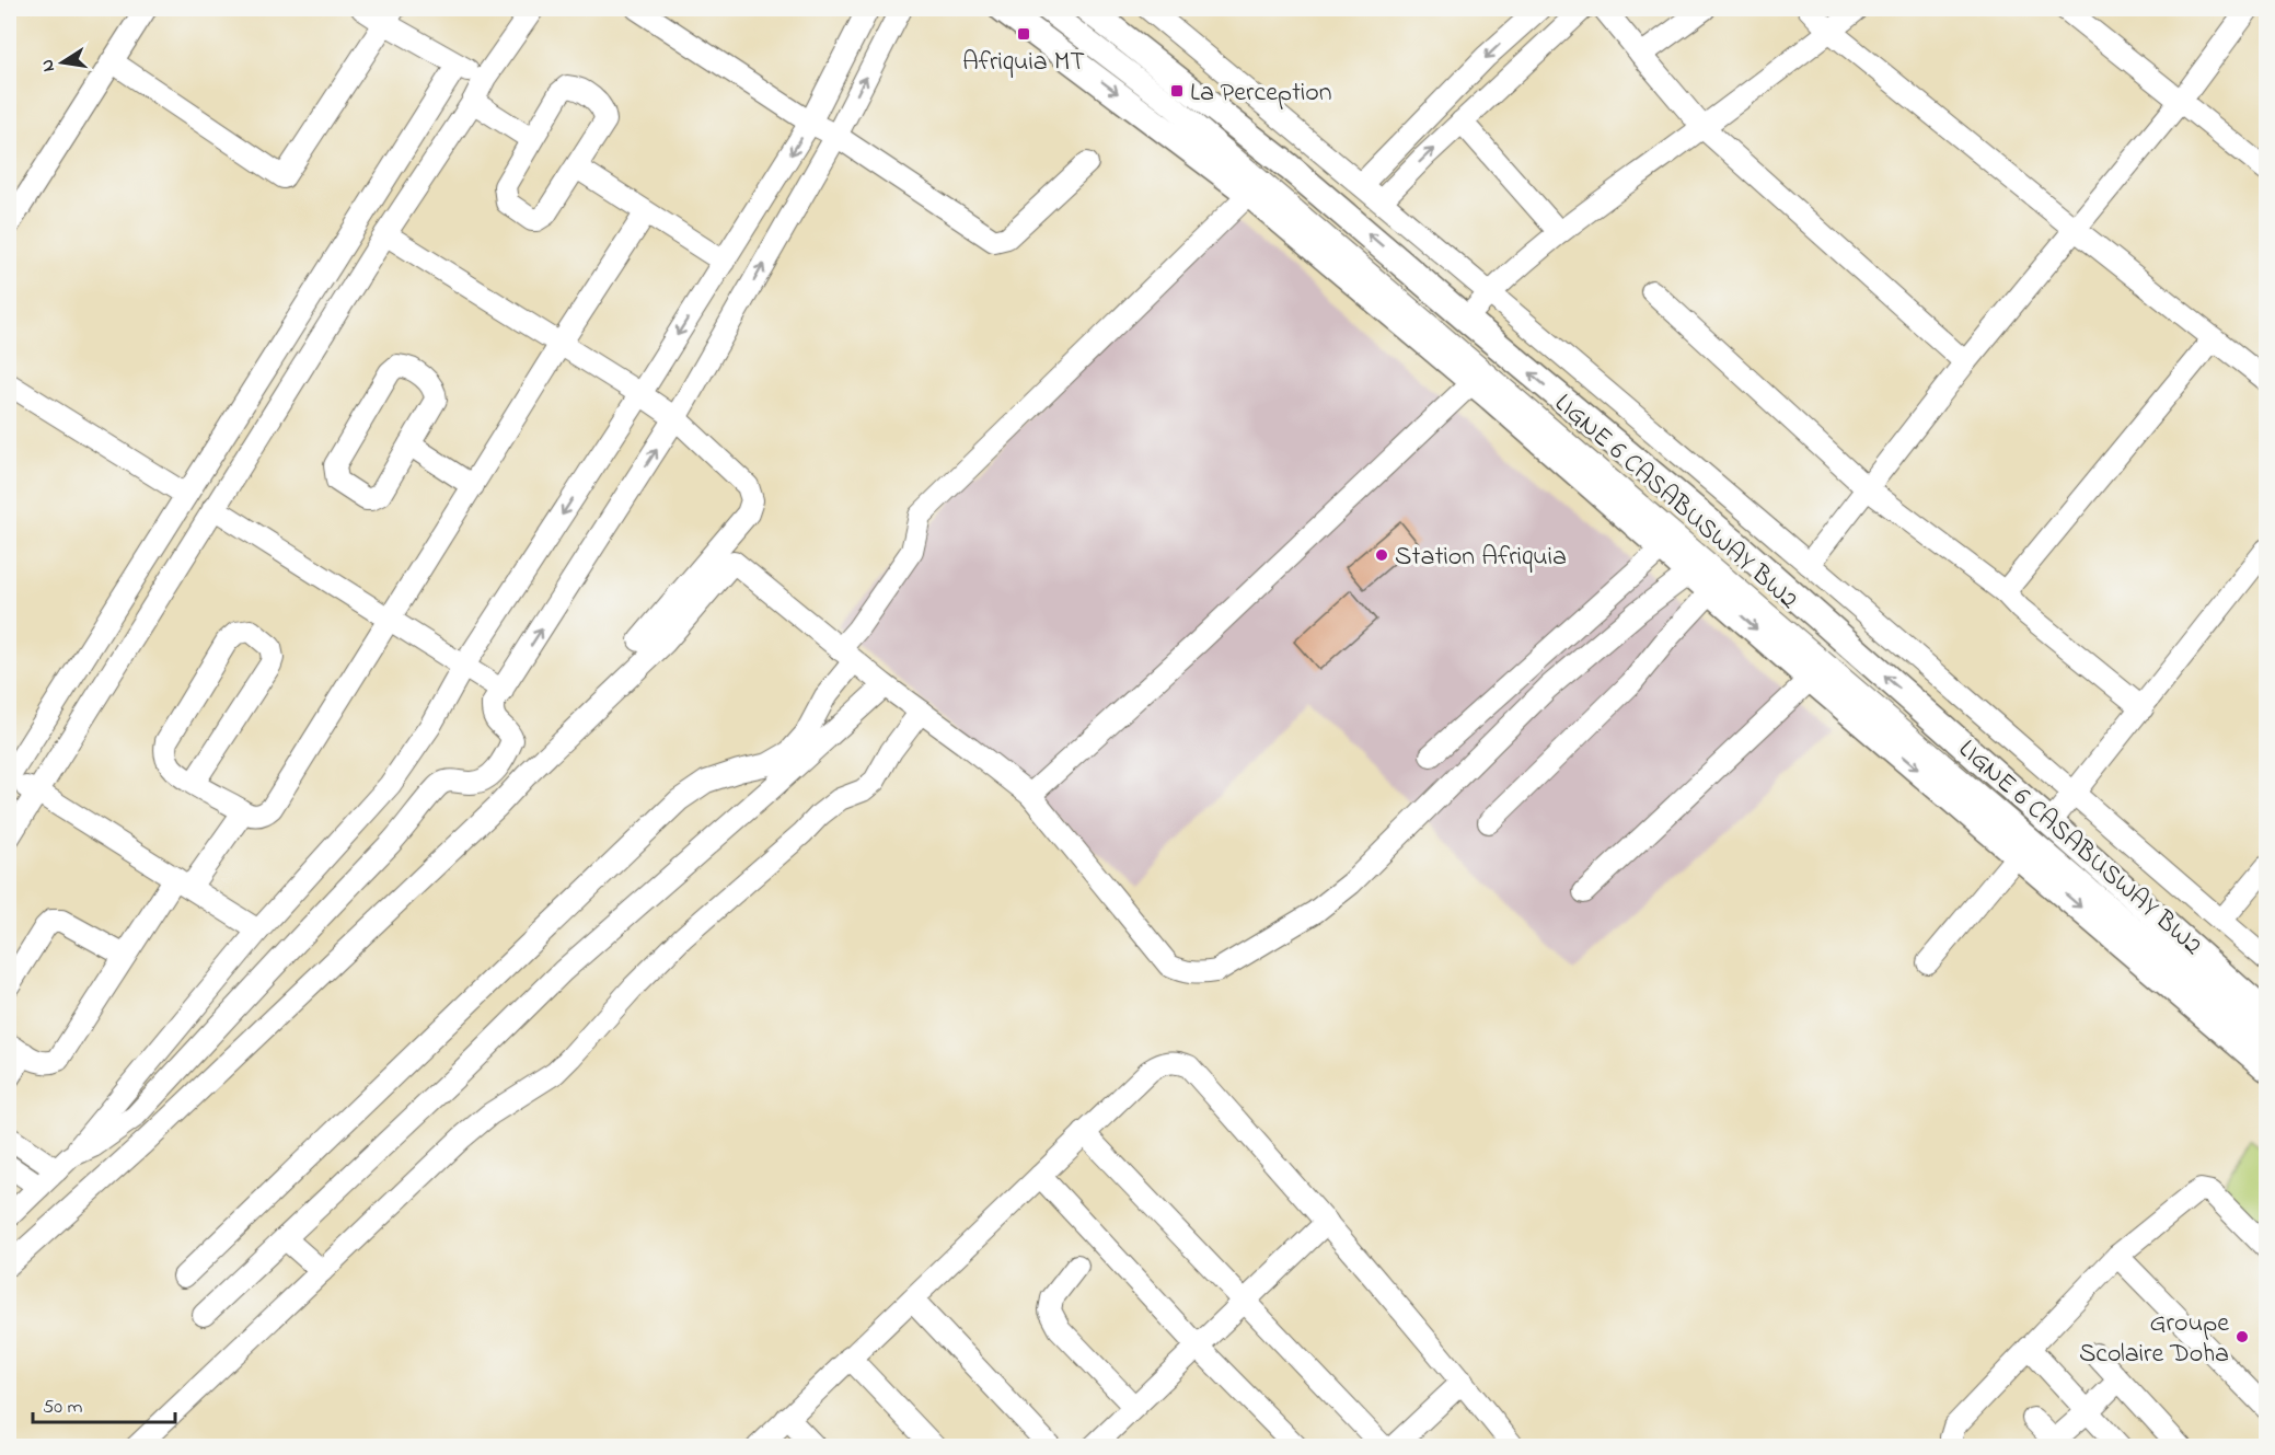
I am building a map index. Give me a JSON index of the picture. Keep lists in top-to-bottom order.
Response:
{
  "streets": {
    "street": ["LIGNE 6 CASABUSWAY BW2"]
  },
  "places": {
    "transit": ["Afriquia MT", "La Perception"],
    "other": ["Station Afriquia", "Groupe Scolaire Doha"]
  },
  "scale_bar": "50 m",
  "north": "left"
}
